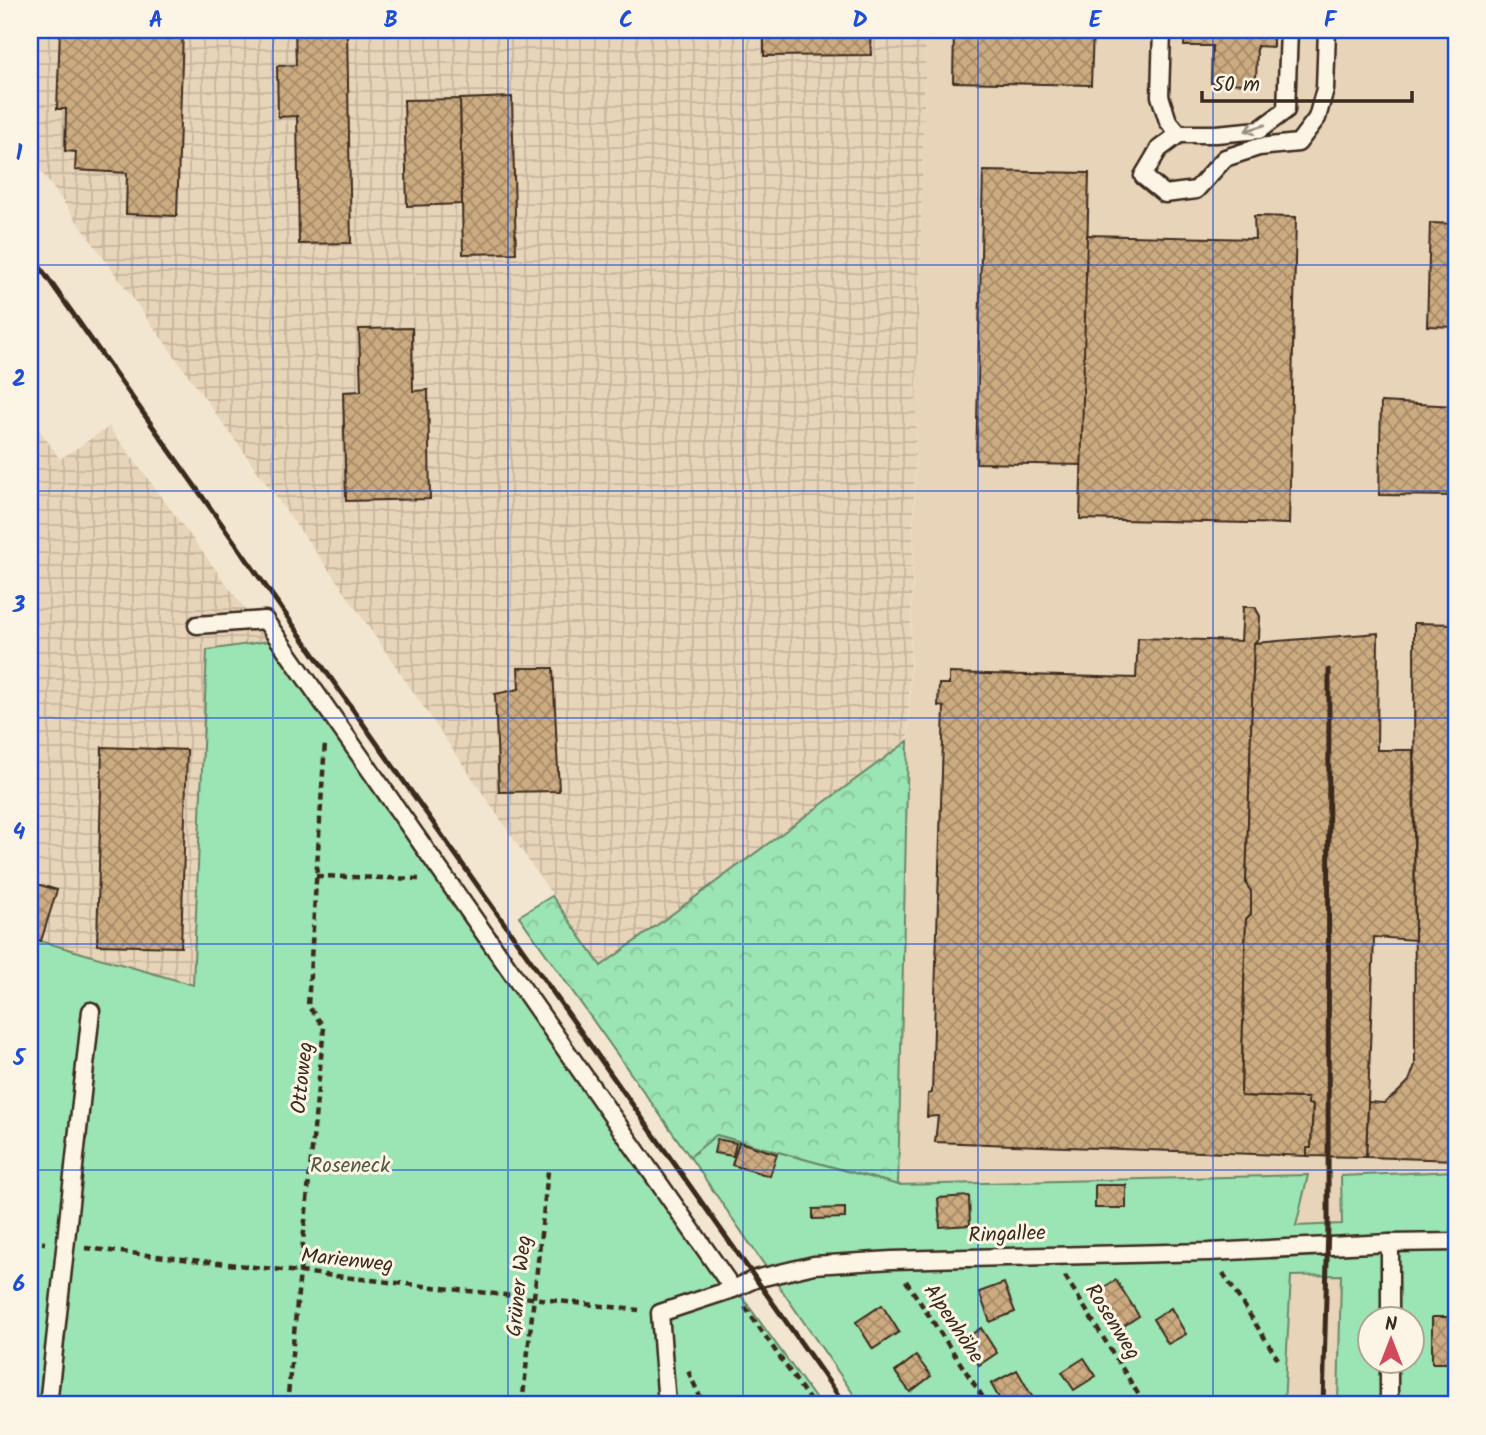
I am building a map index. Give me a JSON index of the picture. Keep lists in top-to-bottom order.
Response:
{
  "streets": {
    "lane": ["Ringallee"],
    "path": [
      "Ottoweg",
      "Marienweg",
      "Grüner Weg",
      "Rosenweg",
      "Alpenhöhe"
    ]
  },
  "crossings": [
    ["Ottoweg", "Marienweg"],
    ["Ringallee", "Marienweg"],
    ["Ringallee", "Rosenweg"],
    ["Ringallee", "Alpenhöhe"],
    ["Marienweg", "Grüner Weg"]
  ],
  "parks": ["Roseneck"],
  "scale_bar": "50 m",
  "north": "top",
  "grid": {
    "columns": [
      "A",
      "B",
      "C",
      "D",
      "E",
      "F"
    ],
    "rows": [
      "1",
      "2",
      "3",
      "4",
      "5",
      "6"
    ]
  }
}
